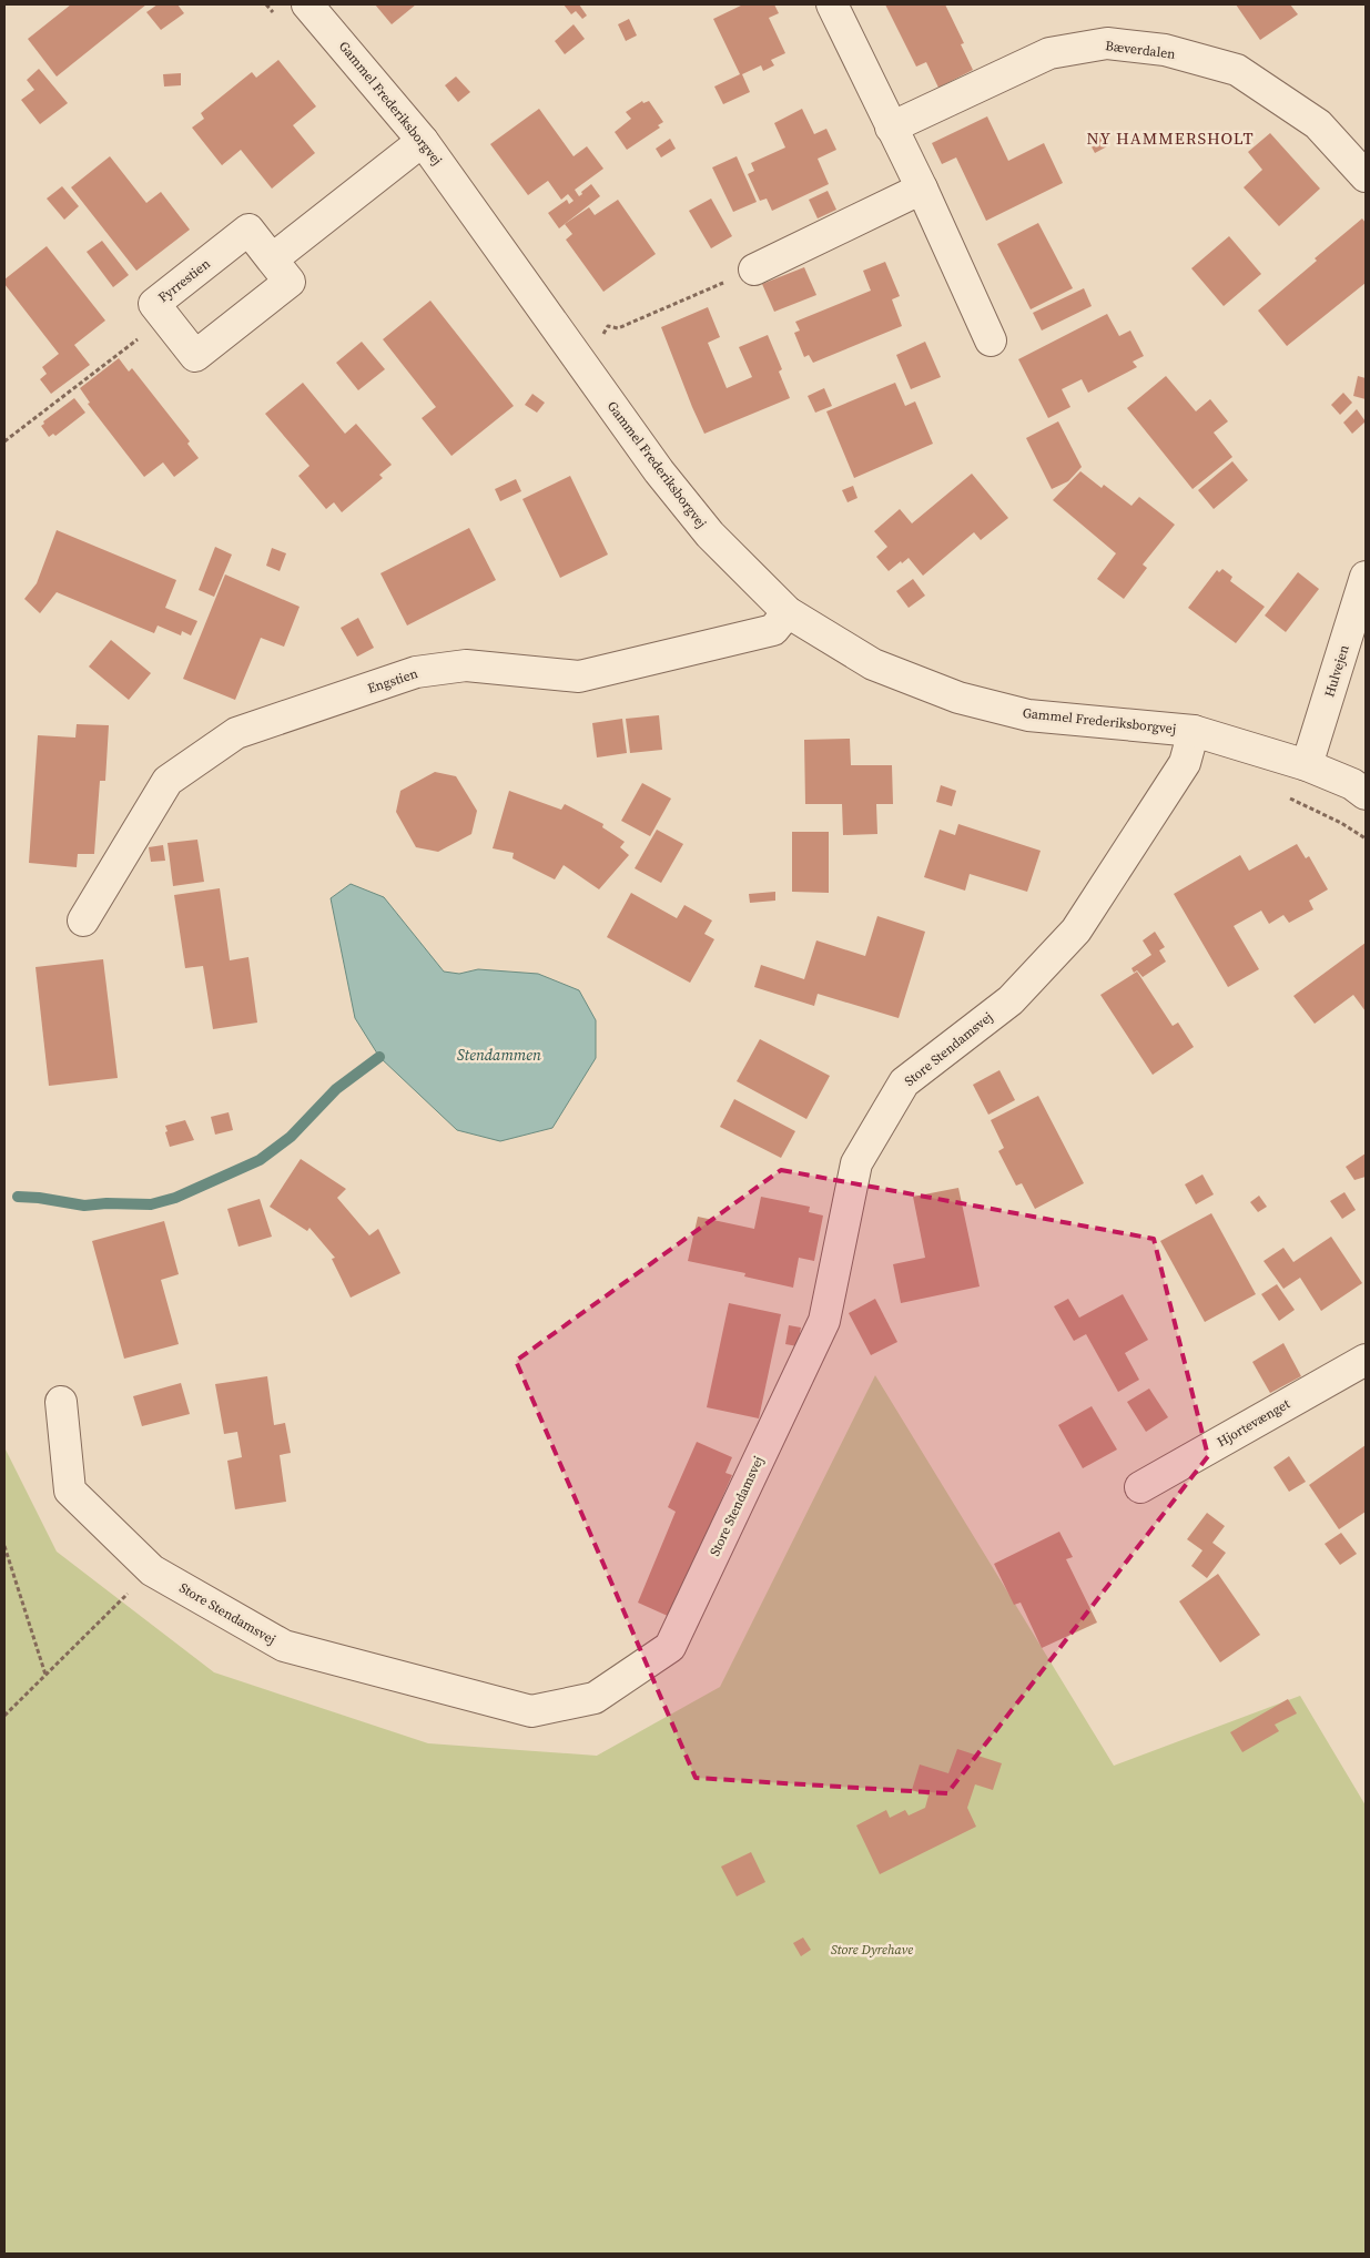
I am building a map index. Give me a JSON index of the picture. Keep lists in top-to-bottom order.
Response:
{
  "streets": {
    "street": [
      "Bæverdalen",
      "Gammel Frederiksborgvej",
      "Fyrrestien",
      "Hulvejen",
      "Engstien",
      "Store Stendamsvej",
      "Hjortevænget"
    ]
  },
  "crossings": [
    ["Gammel Frederiksborgvej", "Hulvejen"],
    ["Gammel Frederiksborgvej", "Engstien"],
    ["Gammel Frederiksborgvej", "Store Stendamsvej"]
  ],
  "districts": ["NY HAMMERSHOLT"],
  "water": ["Stendammen"],
  "parks": ["Store Dyrehave"]
}
